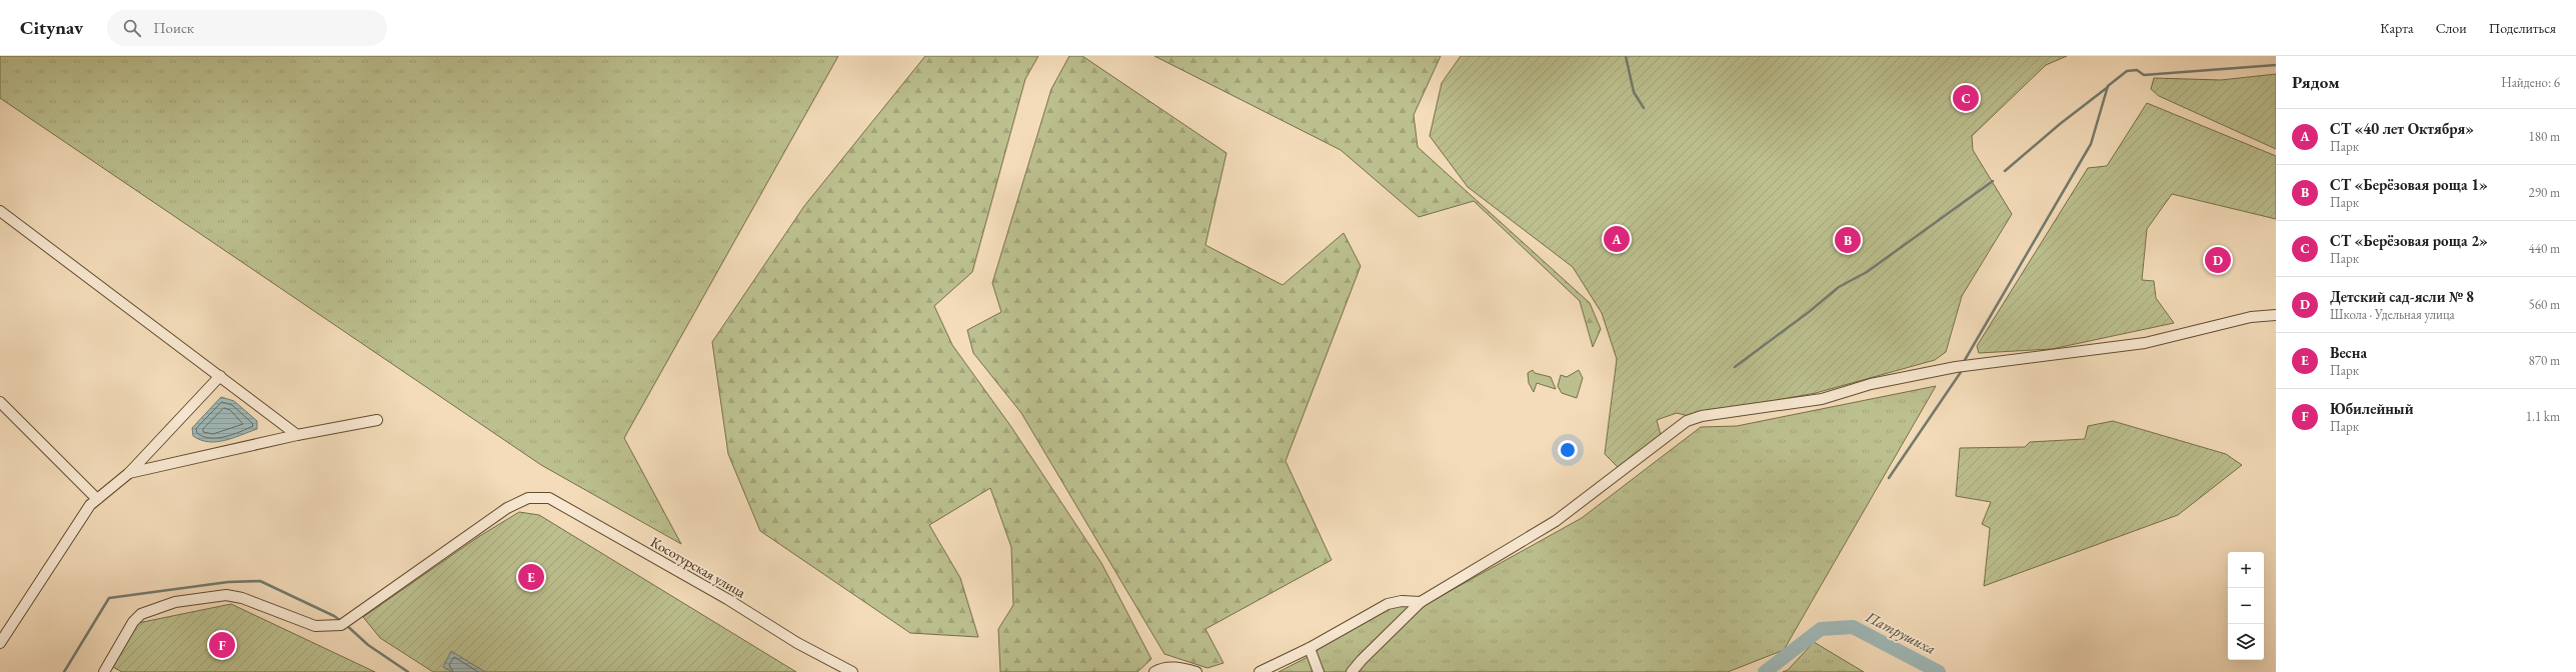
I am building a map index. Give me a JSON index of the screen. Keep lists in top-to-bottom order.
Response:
{
  "streets": {
    "street": ["Косотурская улица"]
  },
  "water": ["Патрушиха"],
  "page": {
    "header": "Citynav",
    "search": "Поиск",
    "nav": ["Карта", "Слои", "Поделиться"],
    "heading": ["Рядом", "Найдено: 6"],
    "pins": [
      "C",
      "A",
      "B",
      "D",
      "E",
      "F"
    ],
    "list": [
      {
        "mark": "A",
        "name": "СТ «40 лет Октября»",
        "note": "Парк",
        "value": "180 m"
      },
      {
        "mark": "B",
        "name": "СТ «Берёзовая роща 1»",
        "note": "Парк",
        "value": "290 m"
      },
      {
        "mark": "C",
        "name": "СТ «Берёзовая роща 2»",
        "note": "Парк",
        "value": "440 m"
      },
      {
        "mark": "D",
        "name": "Детский сад-ясли № 8",
        "note": "Школа · Удельная улица",
        "value": "560 m"
      },
      {
        "mark": "E",
        "name": "Весна",
        "note": "Парк",
        "value": "870 m"
      },
      {
        "mark": "F",
        "name": "Юбилейный",
        "note": "Парк",
        "value": "1.1 km"
      }
    ],
    "map_buttons": ["+", "−"]
  }
}
